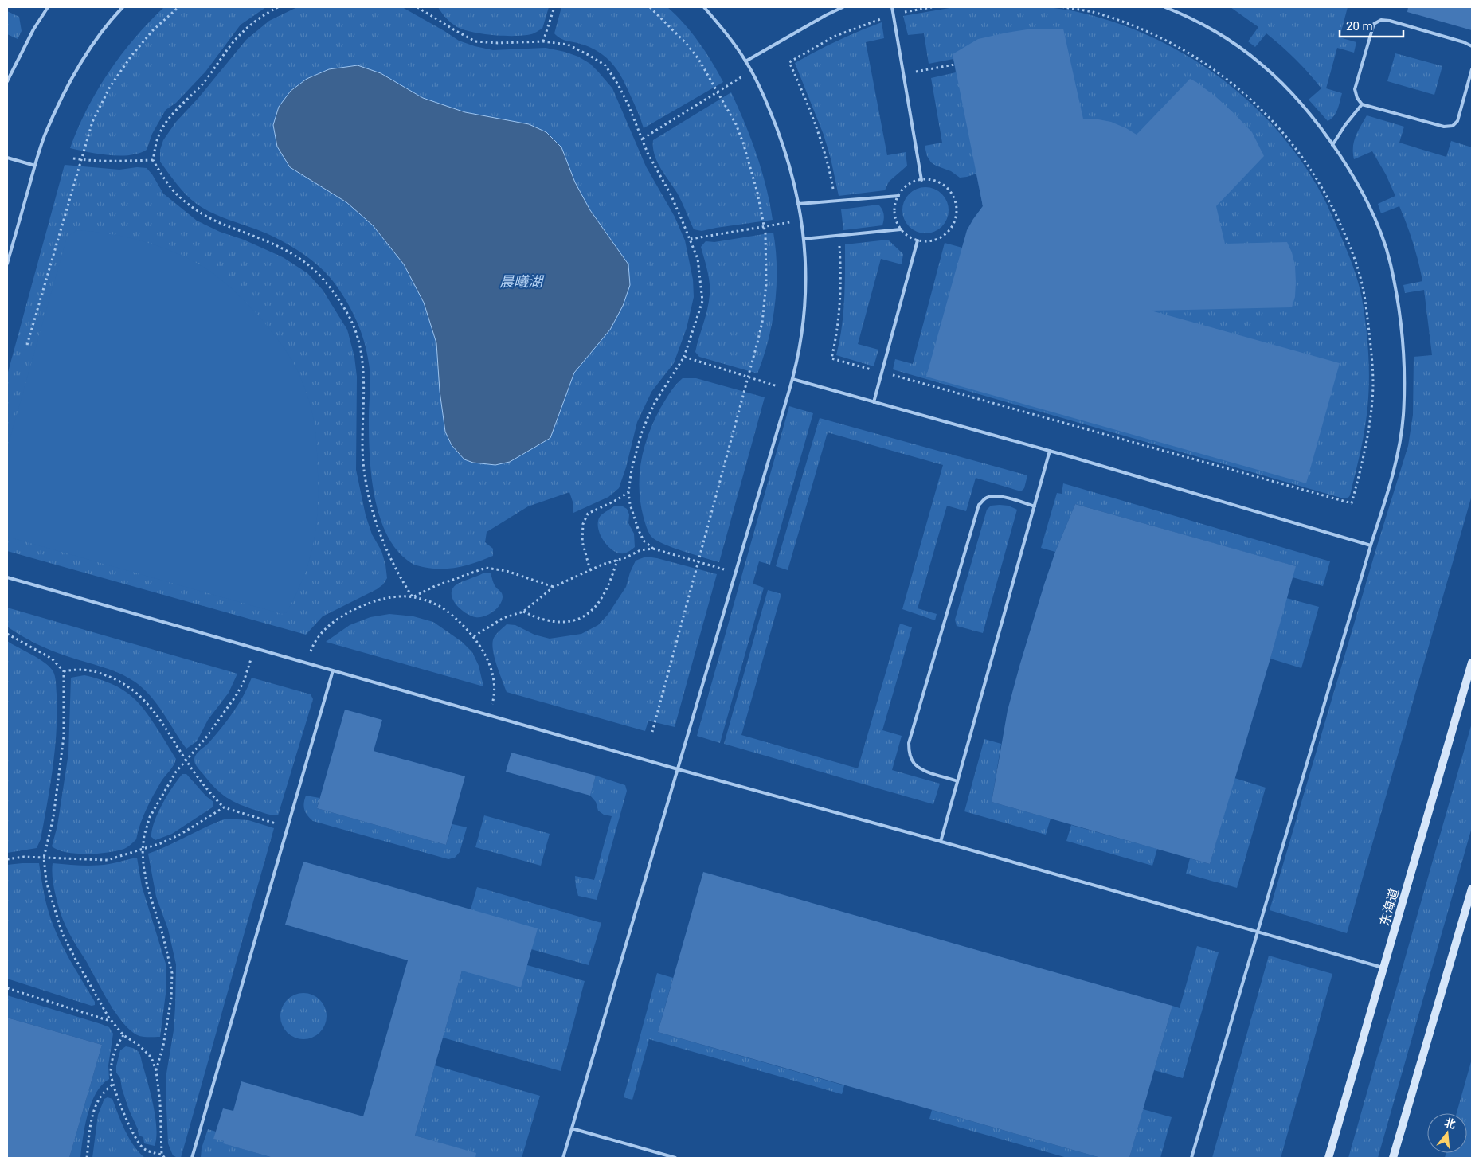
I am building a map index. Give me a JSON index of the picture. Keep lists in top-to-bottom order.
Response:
{
  "streets": {
    "main road": ["东海道"]
  },
  "water": ["晨曦湖"],
  "scale_bar": "20 m",
  "north": "top"
}
